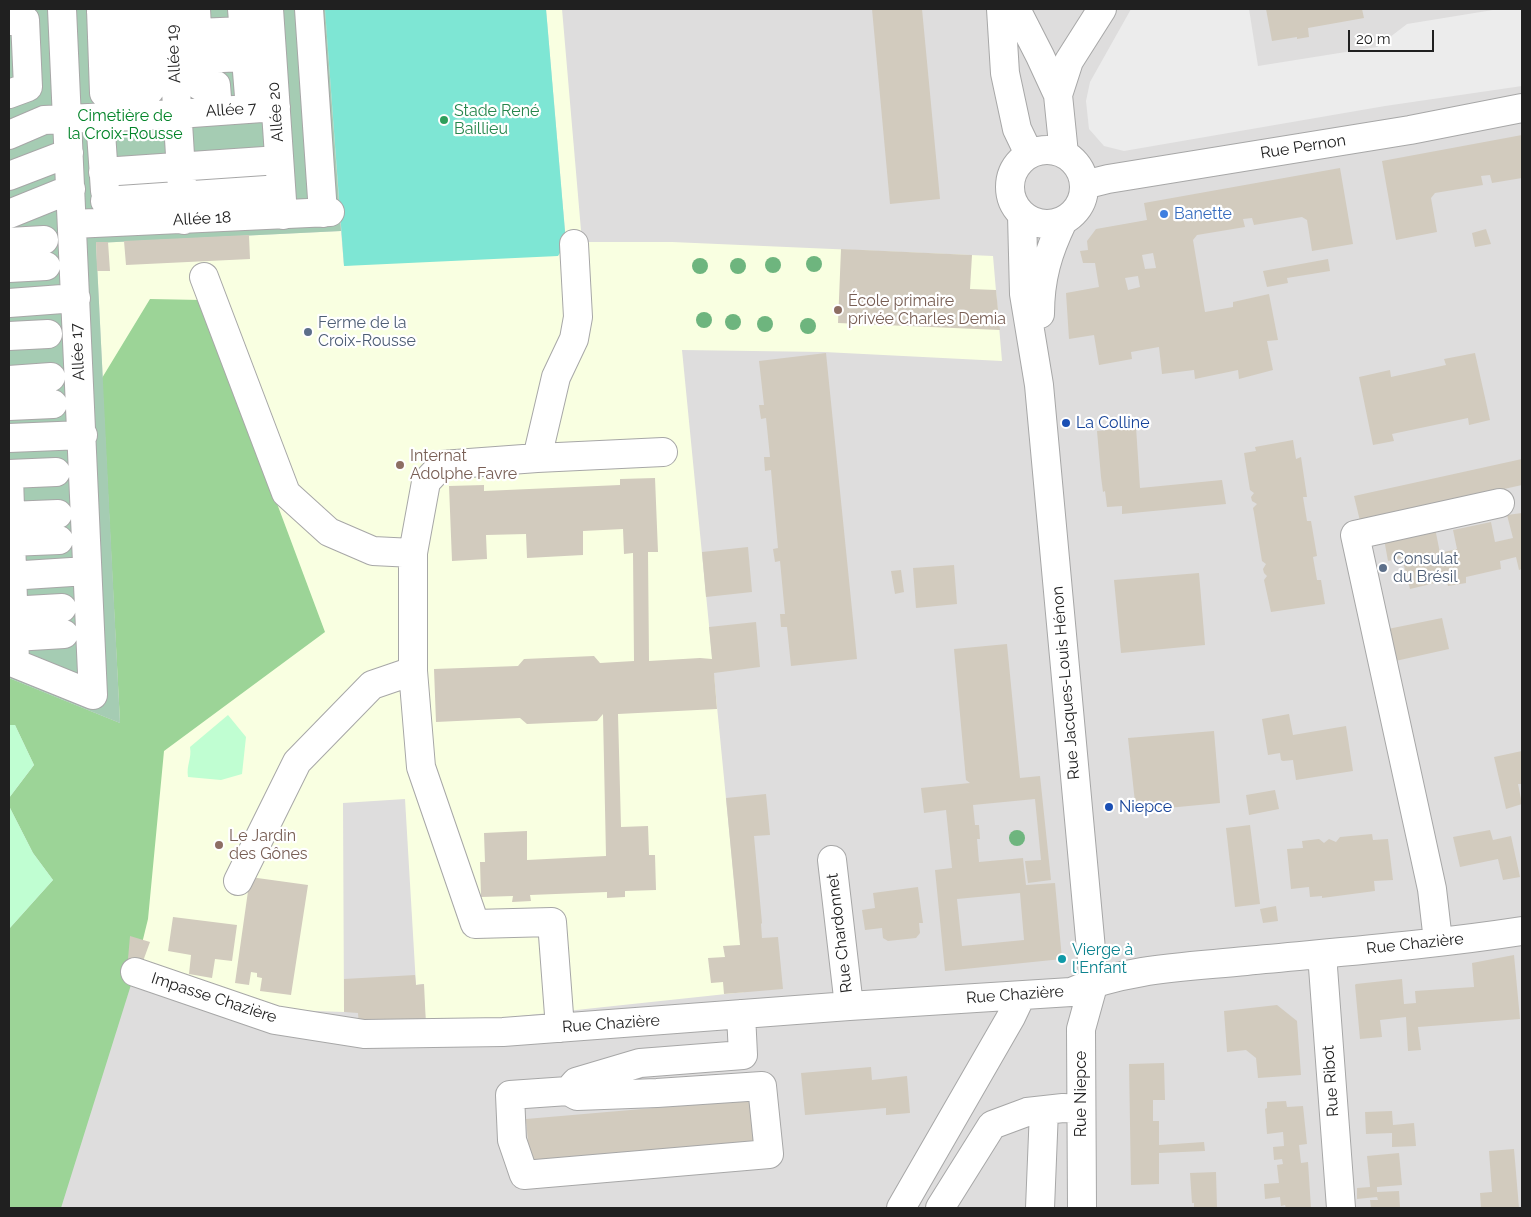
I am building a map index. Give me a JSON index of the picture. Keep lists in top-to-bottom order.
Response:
{
  "streets": {
    "street": [
      "Allée 19",
      "Allée 7",
      "Allée 20",
      "Rue Pernon",
      "Allée 18",
      "Allée 17",
      "Rue Jacques-Louis Hénon",
      "Rue Chardonnet",
      "Rue Chazière",
      "Impasse Chazière",
      "Rue Ribot",
      "Rue Niepce"
    ]
  },
  "crossings": [
    ["Allée 19", "Allée 7"],
    ["Allée 19", "Allée 18"],
    ["Allée 7", "Allée 20"],
    ["Allée 7", "Allée 17"],
    ["Allée 20", "Allée 18"],
    ["Rue Pernon", "Rue Jacques-Louis Hénon"],
    ["Allée 18", "Allée 17"],
    ["Rue Jacques-Louis Hénon", "Rue Chazière"],
    ["Rue Jacques-Louis Hénon", "Rue Niepce"],
    ["Rue Chardonnet", "Rue Chazière"],
    ["Rue Chazière", "Impasse Chazière"],
    ["Rue Chazière", "Rue Ribot"],
    ["Rue Chazière", "Rue Niepce"]
  ],
  "parks": ["Cimetière de la Croix-Rousse"],
  "places": [
    "Stade René Baillieu",
    "Banette",
    "École primaire privée Charles Demia",
    "Ferme de la Croix-Rousse",
    "La Colline",
    "Internat Adolphe Favre",
    "Consulat du Brésil",
    "Niepce",
    "Le Jardin des Gônes",
    "Vierge à l'Enfant"
  ],
  "scale_bar": "20 m"
}
